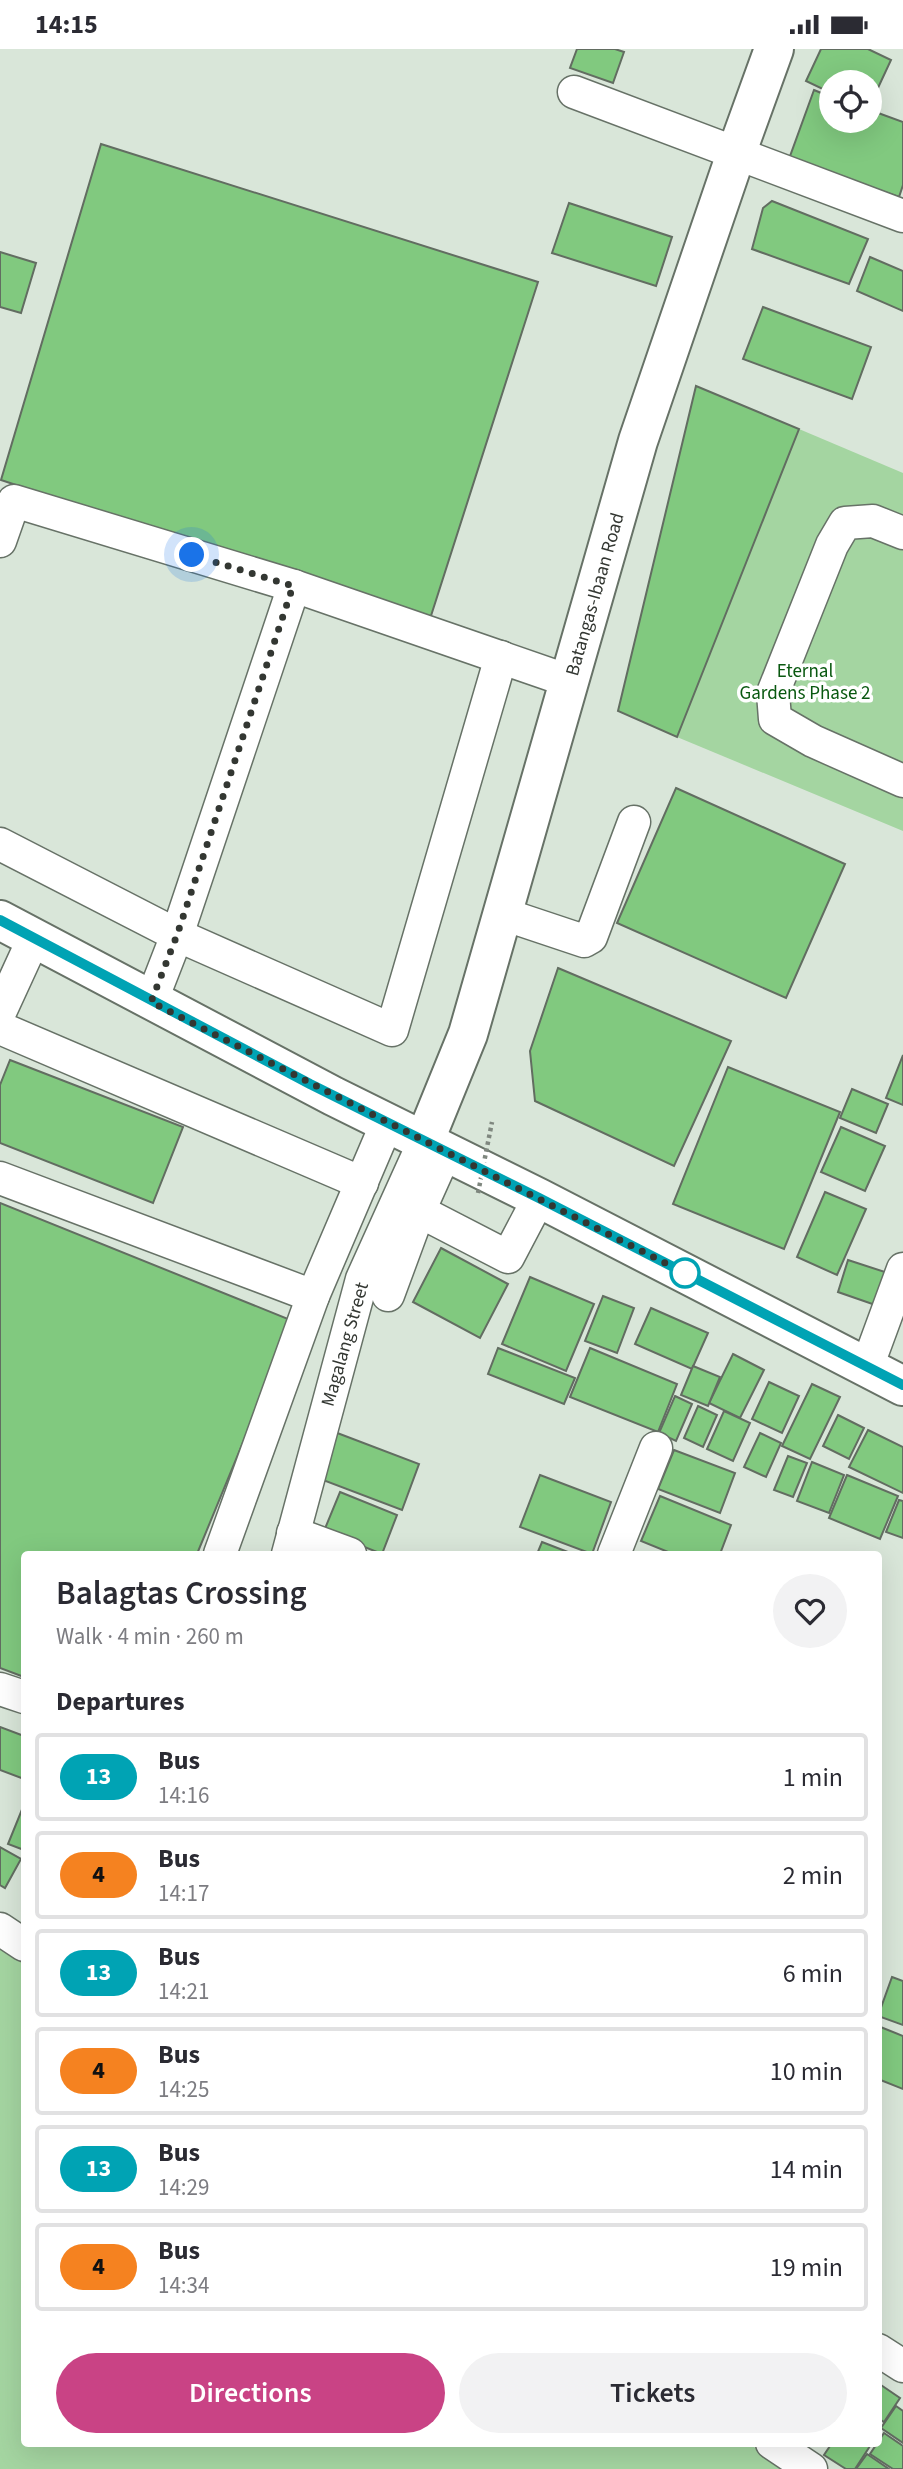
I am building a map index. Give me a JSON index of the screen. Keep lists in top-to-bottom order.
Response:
{
  "streets": {
    "main road": ["Batangas-Ibaan Road"],
    "street": ["Magalang Street"]
  },
  "crossings": [
    ["Batangas-Ibaan Road", "Magalang Street"]
  ],
  "parks": ["Eternal Gardens Phase 2"],
  "lines": ["bus line 13"],
  "page": {
    "status": "14:15",
    "heading": [
      ["Balagtas Crossing", "Walk · 4 min · 260 m"],
      "Departures"
    ],
    "list": [
      {
        "mark": "13",
        "name": "Bus",
        "note": "14:16",
        "value": "1 min"
      },
      {
        "mark": "4",
        "name": "Bus",
        "note": "14:17",
        "value": "2 min"
      },
      {
        "mark": "13",
        "name": "Bus",
        "note": "14:21",
        "value": "6 min"
      },
      {
        "mark": "4",
        "name": "Bus",
        "note": "14:25",
        "value": "10 min"
      },
      {
        "mark": "13",
        "name": "Bus",
        "note": "14:29",
        "value": "14 min"
      },
      {
        "mark": "4",
        "name": "Bus",
        "note": "14:34",
        "value": "19 min"
      }
    ],
    "buttons": ["Directions", "Tickets"]
  }
}
